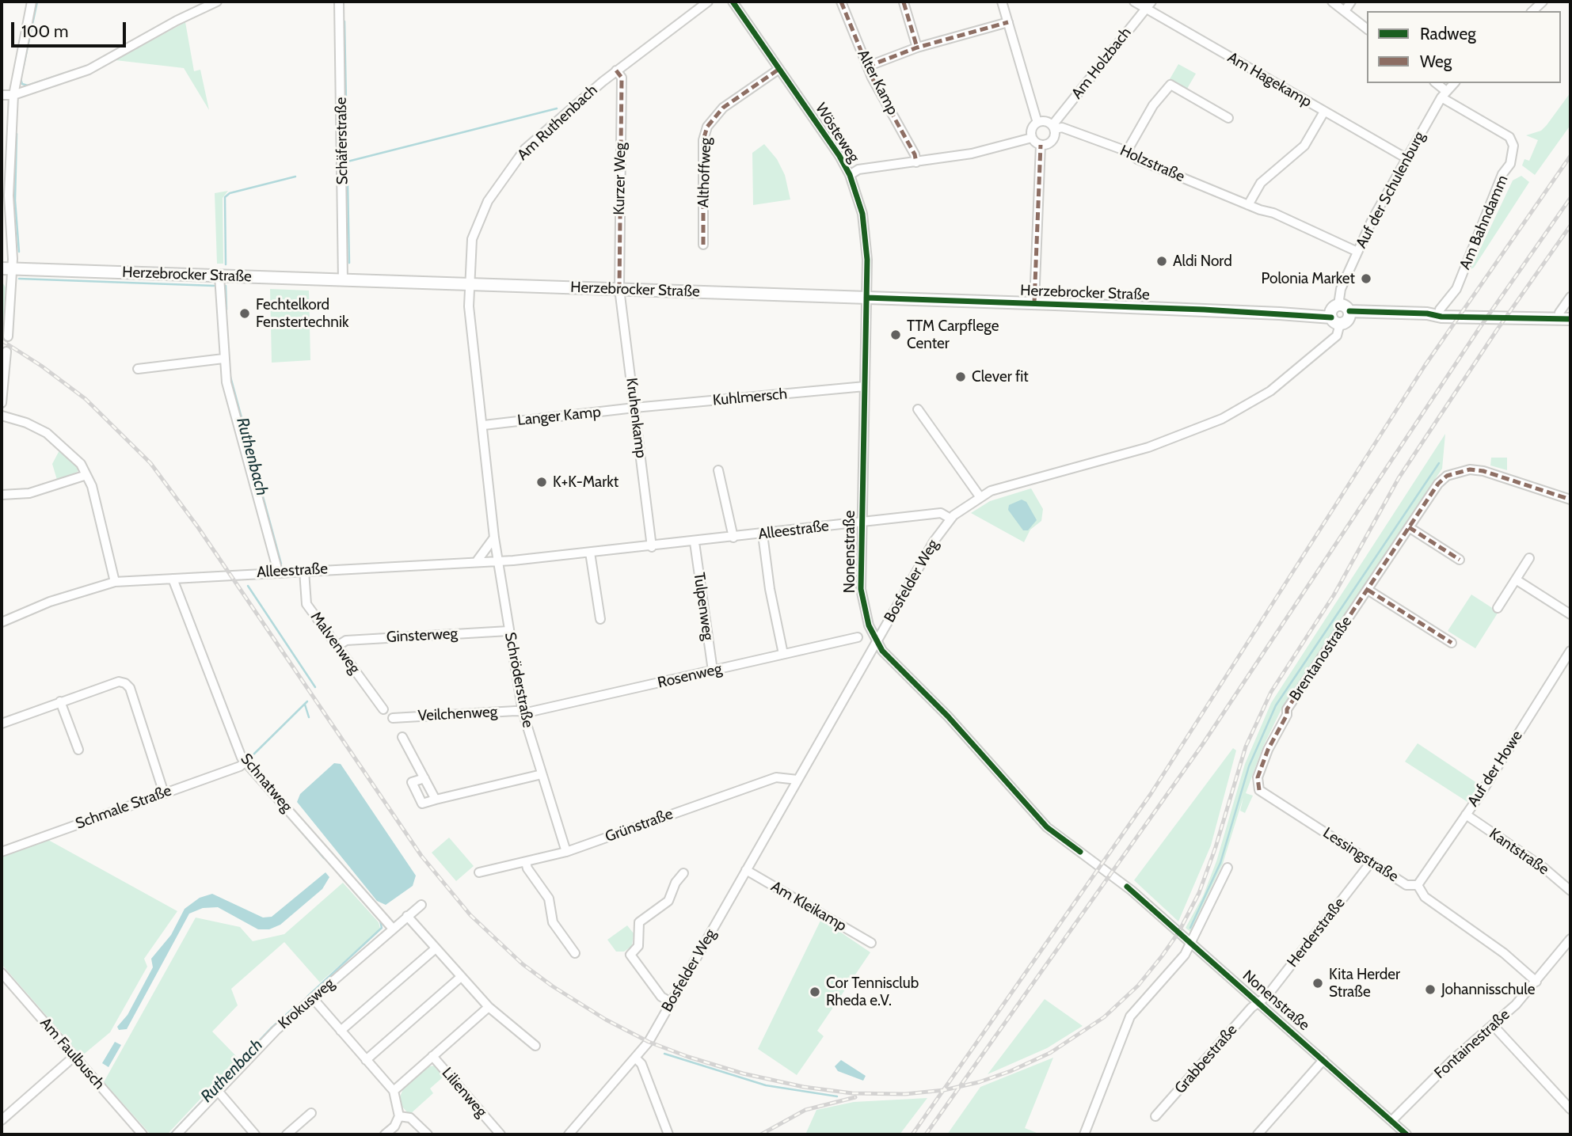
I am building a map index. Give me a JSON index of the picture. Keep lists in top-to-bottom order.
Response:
{
  "streets": {
    "main road": ["Herzebrocker Straße"],
    "street": [
      "Am Holzbach",
      "Am Hagekamp",
      "Alter Kamp",
      "Am Ruthenbach",
      "Wösteweg",
      "Schäferstraße",
      "Holzstraße",
      "Althoffweg",
      "Kurzer Weg",
      "Auf der Schulenburg",
      "Am Bahndamm",
      "Kuhlmersch",
      "Langer Kamp",
      "Kruhenkamp",
      "Alleestraße",
      "Nonenstraße",
      "Bosfelder Weg",
      "Tulpenweg",
      "Ginsterweg",
      "Malvenweg",
      "Brentanostraße",
      "Rosenweg",
      "Schröderstraße",
      "Veilchenweg",
      "Auf der Howe",
      "Schnatweg",
      "Schmale Straße",
      "Grünstraße",
      "Kantstraße",
      "Lessingstraße",
      "Am Kleikamp",
      "Herderstraße",
      "Krokusweg",
      "Fontainestraße",
      "Am Faulbusch",
      "Grabbestraße",
      "Lilienweg"
    ]
  },
  "crossings": [
    ["Am Holzbach", "Am Hagekamp"],
    ["Am Holzbach", "Holzstraße"],
    ["Am Hagekamp", "Auf der Schulenburg"],
    ["Am Ruthenbach", "Kurzer Weg"],
    ["Am Ruthenbach", "Herzebrocker Straße"],
    ["Am Ruthenbach", "Schröderstraße"],
    ["Wösteweg", "Althoffweg"],
    ["Wösteweg", "Herzebrocker Straße"],
    ["Wösteweg", "Nonenstraße"],
    ["Schäferstraße", "Herzebrocker Straße"],
    ["Holzstraße", "Auf der Schulenburg"],
    ["Kurzer Weg", "Herzebrocker Straße"],
    ["Kurzer Weg", "Kruhenkamp"],
    ["Auf der Schulenburg", "Am Bahndamm"],
    ["Auf der Schulenburg", "Herzebrocker Straße"],
    ["Auf der Schulenburg", "Bosfelder Weg"],
    ["Am Bahndamm", "Herzebrocker Straße"],
    ["Herzebrocker Straße", "Kruhenkamp"],
    ["Herzebrocker Straße", "Nonenstraße"],
    ["Herzebrocker Straße", "Bosfelder Weg"],
    ["Herzebrocker Straße", "Schröderstraße"],
    ["Kuhlmersch", "Langer Kamp"],
    ["Kuhlmersch", "Kruhenkamp"],
    ["Kuhlmersch", "Nonenstraße"],
    ["Langer Kamp", "Kruhenkamp"],
    ["Langer Kamp", "Schröderstraße"],
    ["Kruhenkamp", "Alleestraße"],
    ["Alleestraße", "Nonenstraße"],
    ["Alleestraße", "Bosfelder Weg"],
    ["Alleestraße", "Tulpenweg"],
    ["Alleestraße", "Malvenweg"],
    ["Alleestraße", "Schröderstraße"],
    ["Alleestraße", "Schnatweg"],
    ["Nonenstraße", "Bosfelder Weg"],
    ["Nonenstraße", "Herderstraße"],
    ["Nonenstraße", "Fontainestraße"],
    ["Nonenstraße", "Grabbestraße"],
    ["Bosfelder Weg", "Grünstraße"],
    ["Bosfelder Weg", "Am Kleikamp"],
    ["Tulpenweg", "Rosenweg"],
    ["Ginsterweg", "Malvenweg"],
    ["Ginsterweg", "Schröderstraße"],
    ["Brentanostraße", "Lessingstraße"],
    ["Rosenweg", "Schröderstraße"],
    ["Rosenweg", "Veilchenweg"],
    ["Schröderstraße", "Veilchenweg"],
    ["Schröderstraße", "Grünstraße"],
    ["Auf der Howe", "Kantstraße"],
    ["Auf der Howe", "Lessingstraße"],
    ["Schnatweg", "Schmale Straße"],
    ["Schnatweg", "Krokusweg"],
    ["Lessingstraße", "Herderstraße"],
    ["Lessingstraße", "Fontainestraße"],
    ["Herderstraße", "Grabbestraße"]
  ],
  "water": ["Ruthenbach"],
  "places": [
    "Aldi Nord",
    "Polonia Market",
    "Fechtelkord Fenstertechnik",
    "TTM Carpflege Center",
    "Clever fit",
    "K+K-Markt",
    "Kita Herder Straße",
    "Johannisschule",
    "Cor Tennisclub Rheda e.V."
  ],
  "legend": ["Radweg", "Weg"],
  "scale_bar": "100 m"
}
